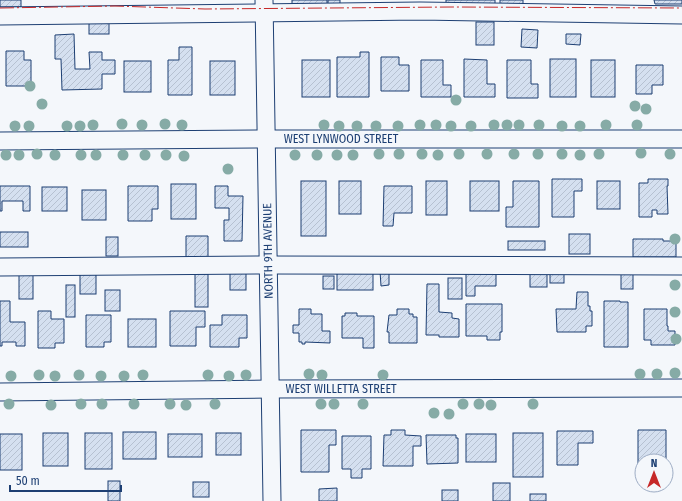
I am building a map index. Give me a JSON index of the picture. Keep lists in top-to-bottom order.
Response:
{
  "streets": {
    "street": ["WEST LYNWOOD STREET", "NORTH 9TH AVENUE", "WEST WILLETTA STREET"]
  },
  "crossings": [
    ["WEST LYNWOOD STREET", "NORTH 9TH AVENUE"],
    ["NORTH 9TH AVENUE", "WEST WILLETTA STREET"]
  ],
  "scale_bar": "50 m",
  "north": "top"
}
